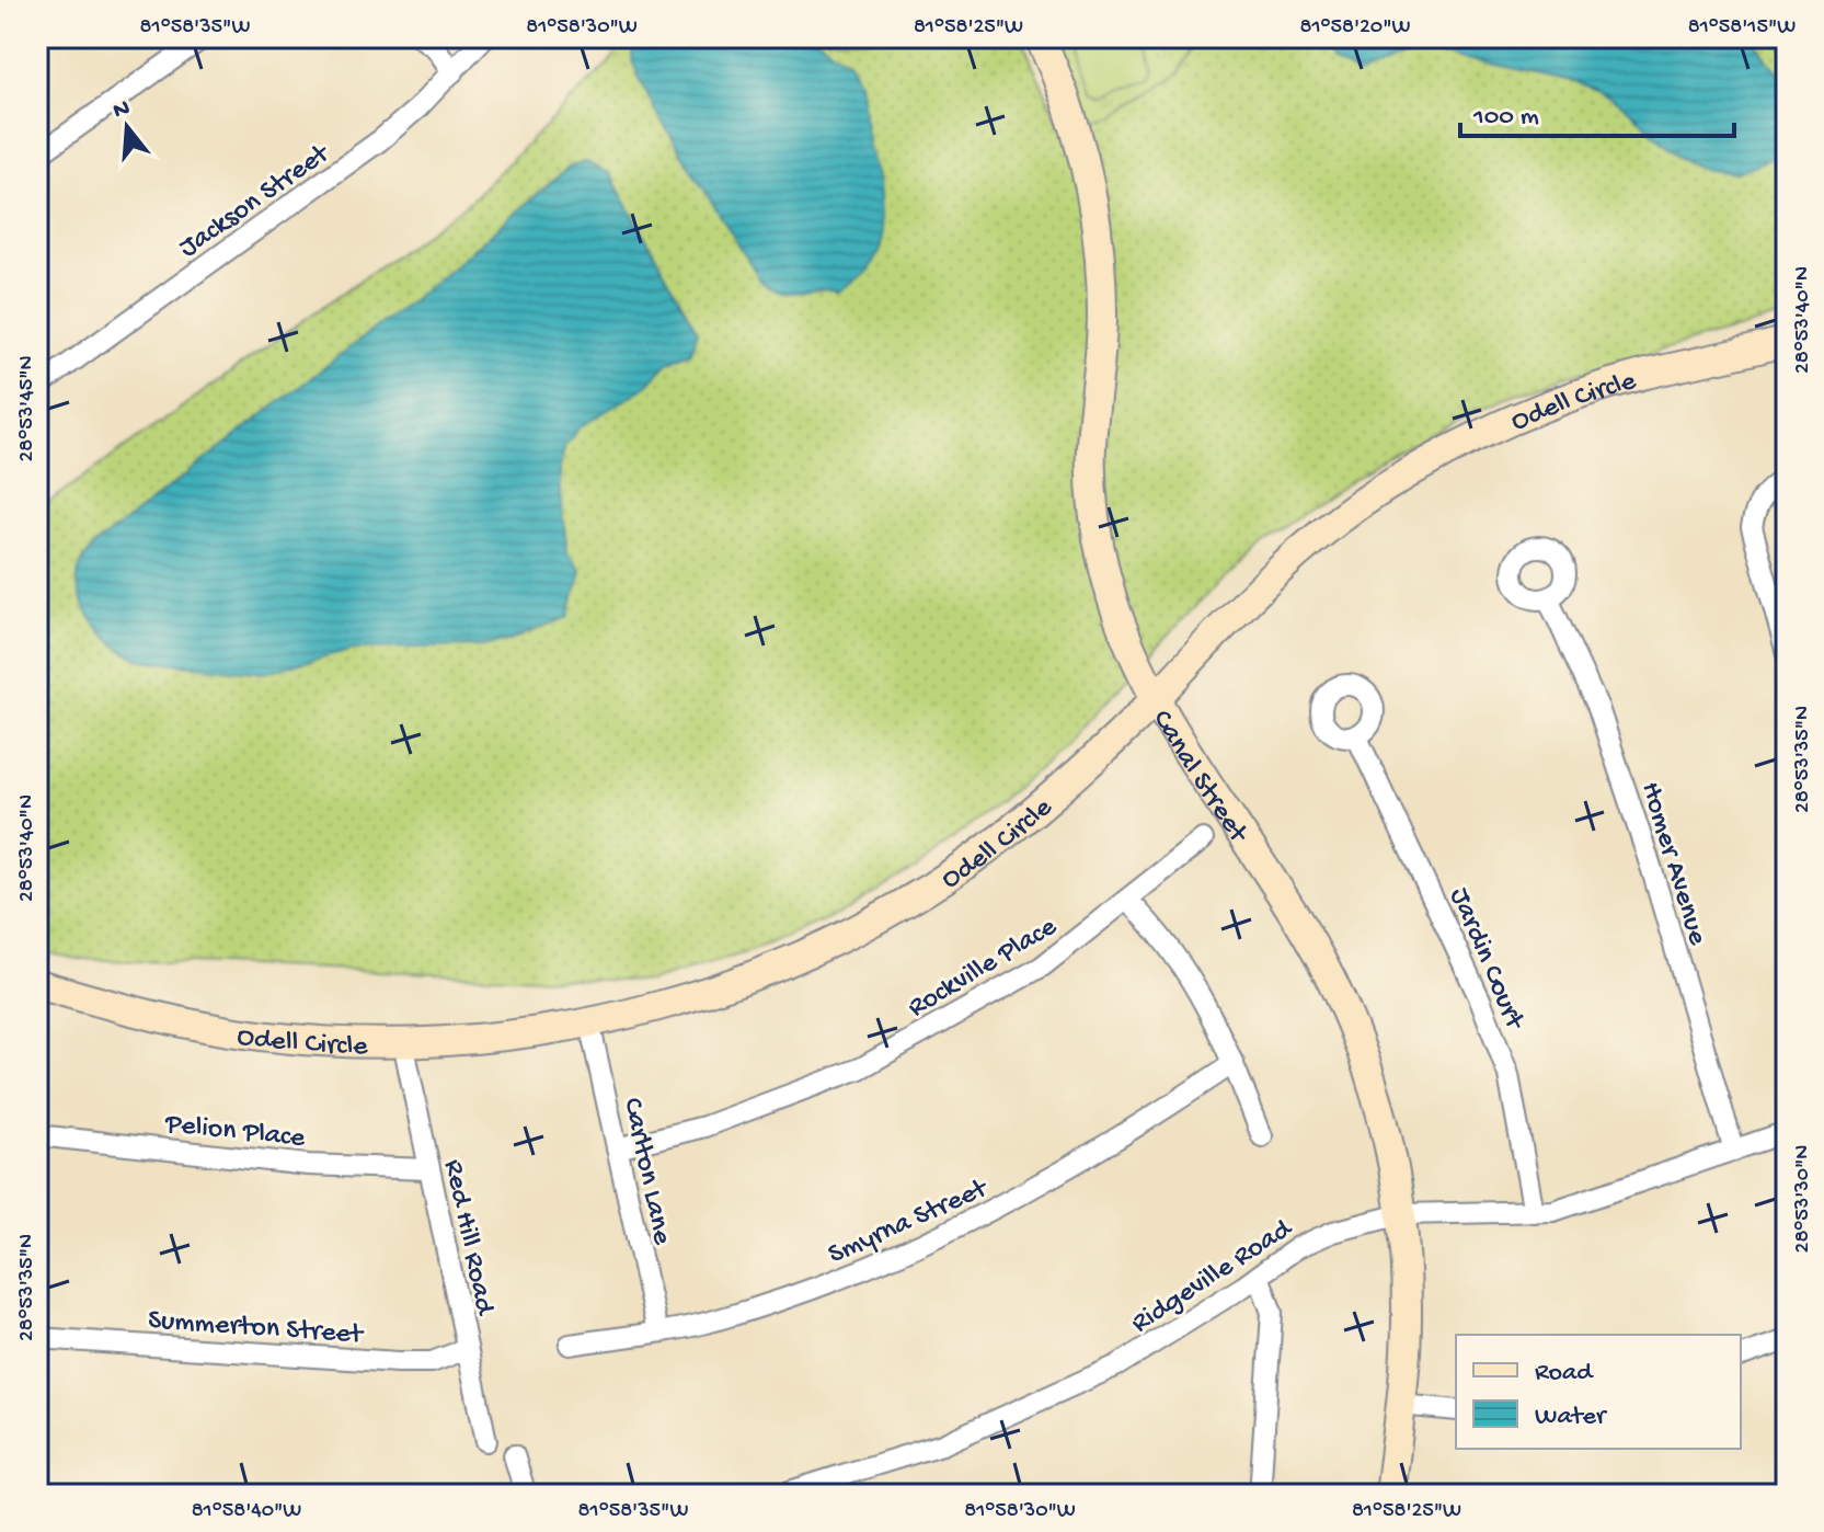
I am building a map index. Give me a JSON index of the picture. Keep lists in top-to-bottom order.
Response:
{
  "streets": {
    "street": [
      "Jackson Street",
      "Odell Circle",
      "Canal Street",
      "Homer Avenue",
      "Jardin Court",
      "Rockville Place",
      "Pelion Place",
      "Carlton Lane",
      "Smyrna Street",
      "Red Hill Road",
      "Ridgeville Road",
      "Summerton Street"
    ]
  },
  "crossings": [
    ["Odell Circle", "Canal Street"],
    ["Odell Circle", "Carlton Lane"],
    ["Odell Circle", "Red Hill Road"],
    ["Canal Street", "Ridgeville Road"],
    ["Homer Avenue", "Ridgeville Road"],
    ["Jardin Court", "Ridgeville Road"],
    ["Rockville Place", "Carlton Lane"],
    ["Pelion Place", "Red Hill Road"],
    ["Carlton Lane", "Smyrna Street"],
    ["Red Hill Road", "Summerton Street"]
  ],
  "legend": ["Road", "Water"],
  "scale_bar": "100 m",
  "north": "top",
  "coordinates": [
    "81°58'35\"W",
    "81°58'30\"W",
    "81°58'25\"W",
    "81°58'20\"W",
    "81°58'15\"W",
    "28°53'40\"N",
    "28°53'45\"N",
    "28°53'35\"N",
    "28°53'30\"N",
    "81°58'40\"W"
  ]
}
